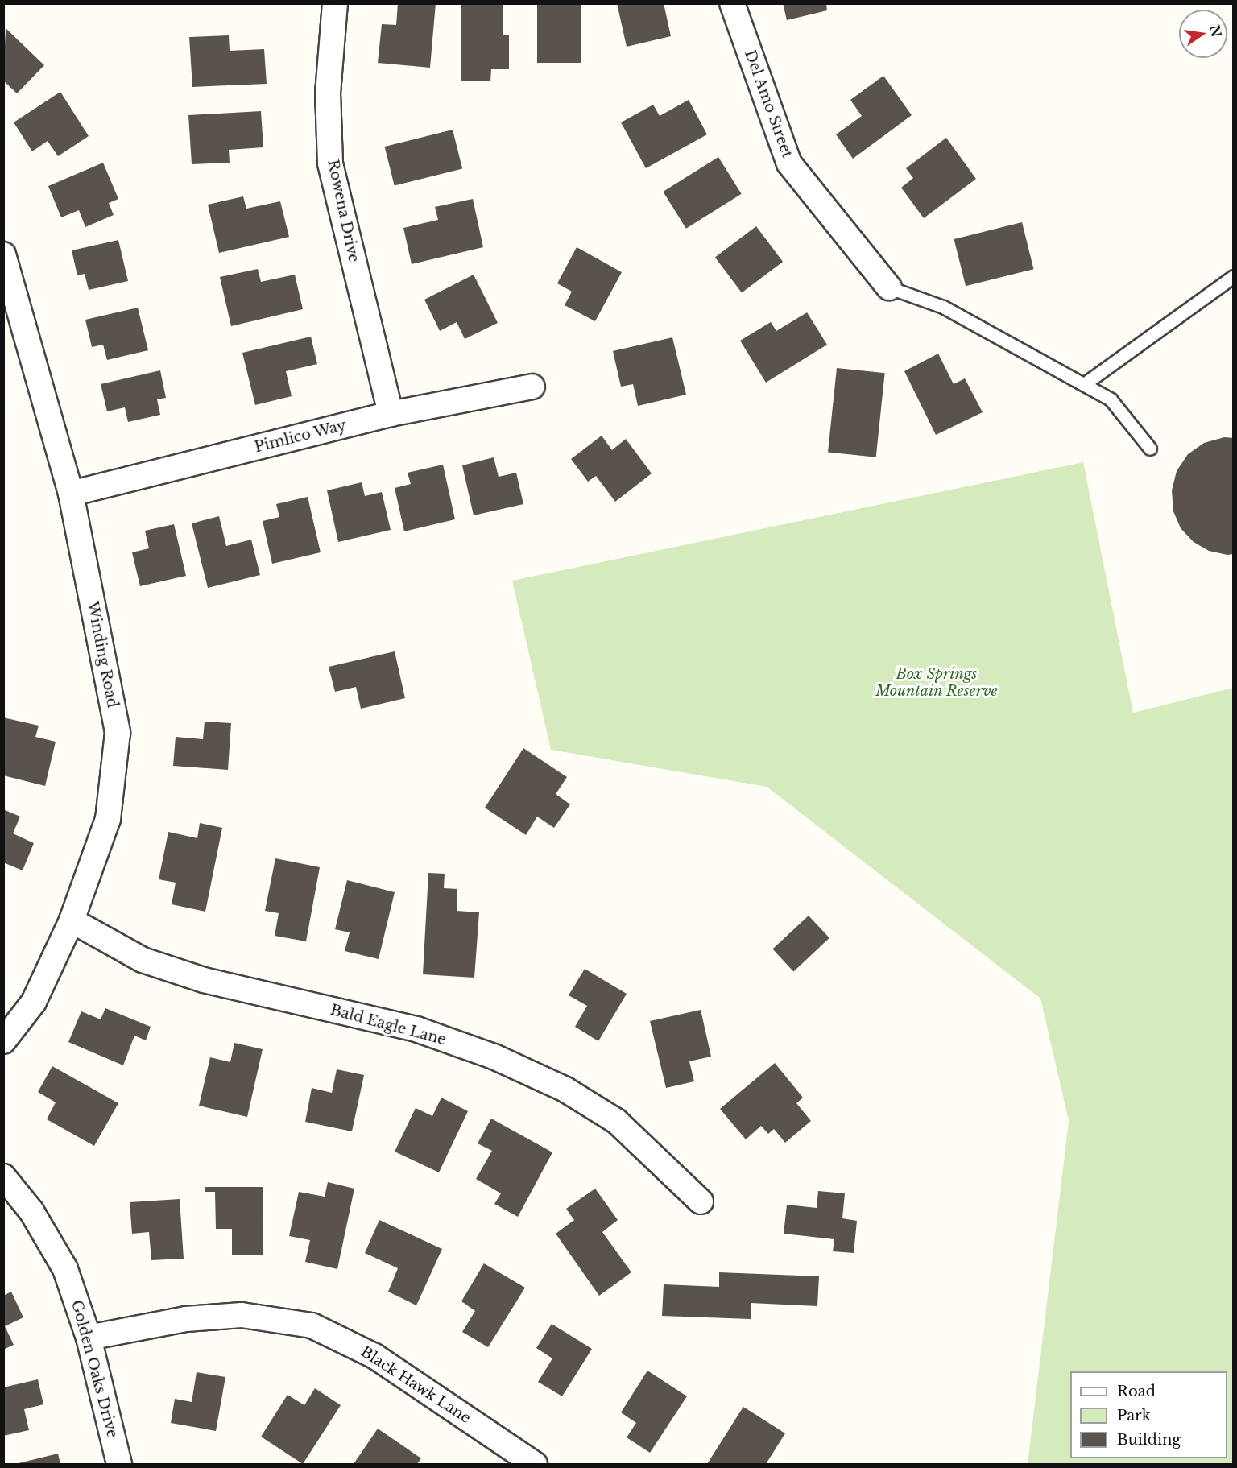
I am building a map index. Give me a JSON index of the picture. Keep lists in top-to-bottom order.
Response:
{
  "streets": {
    "street": [
      "Del Amo Street",
      "Rowena Drive",
      "Pimlico Way",
      "Winding Road",
      "Bald Eagle Lane",
      "Golden Oaks Drive",
      "Black Hawk Lane"
    ]
  },
  "crossings": [
    ["Rowena Drive", "Pimlico Way"],
    ["Pimlico Way", "Winding Road"],
    ["Winding Road", "Bald Eagle Lane"],
    ["Golden Oaks Drive", "Black Hawk Lane"]
  ],
  "parks": ["Box Springs Mountain Reserve"],
  "legend": ["Road", "Park", "Building"],
  "north": "right"
}
